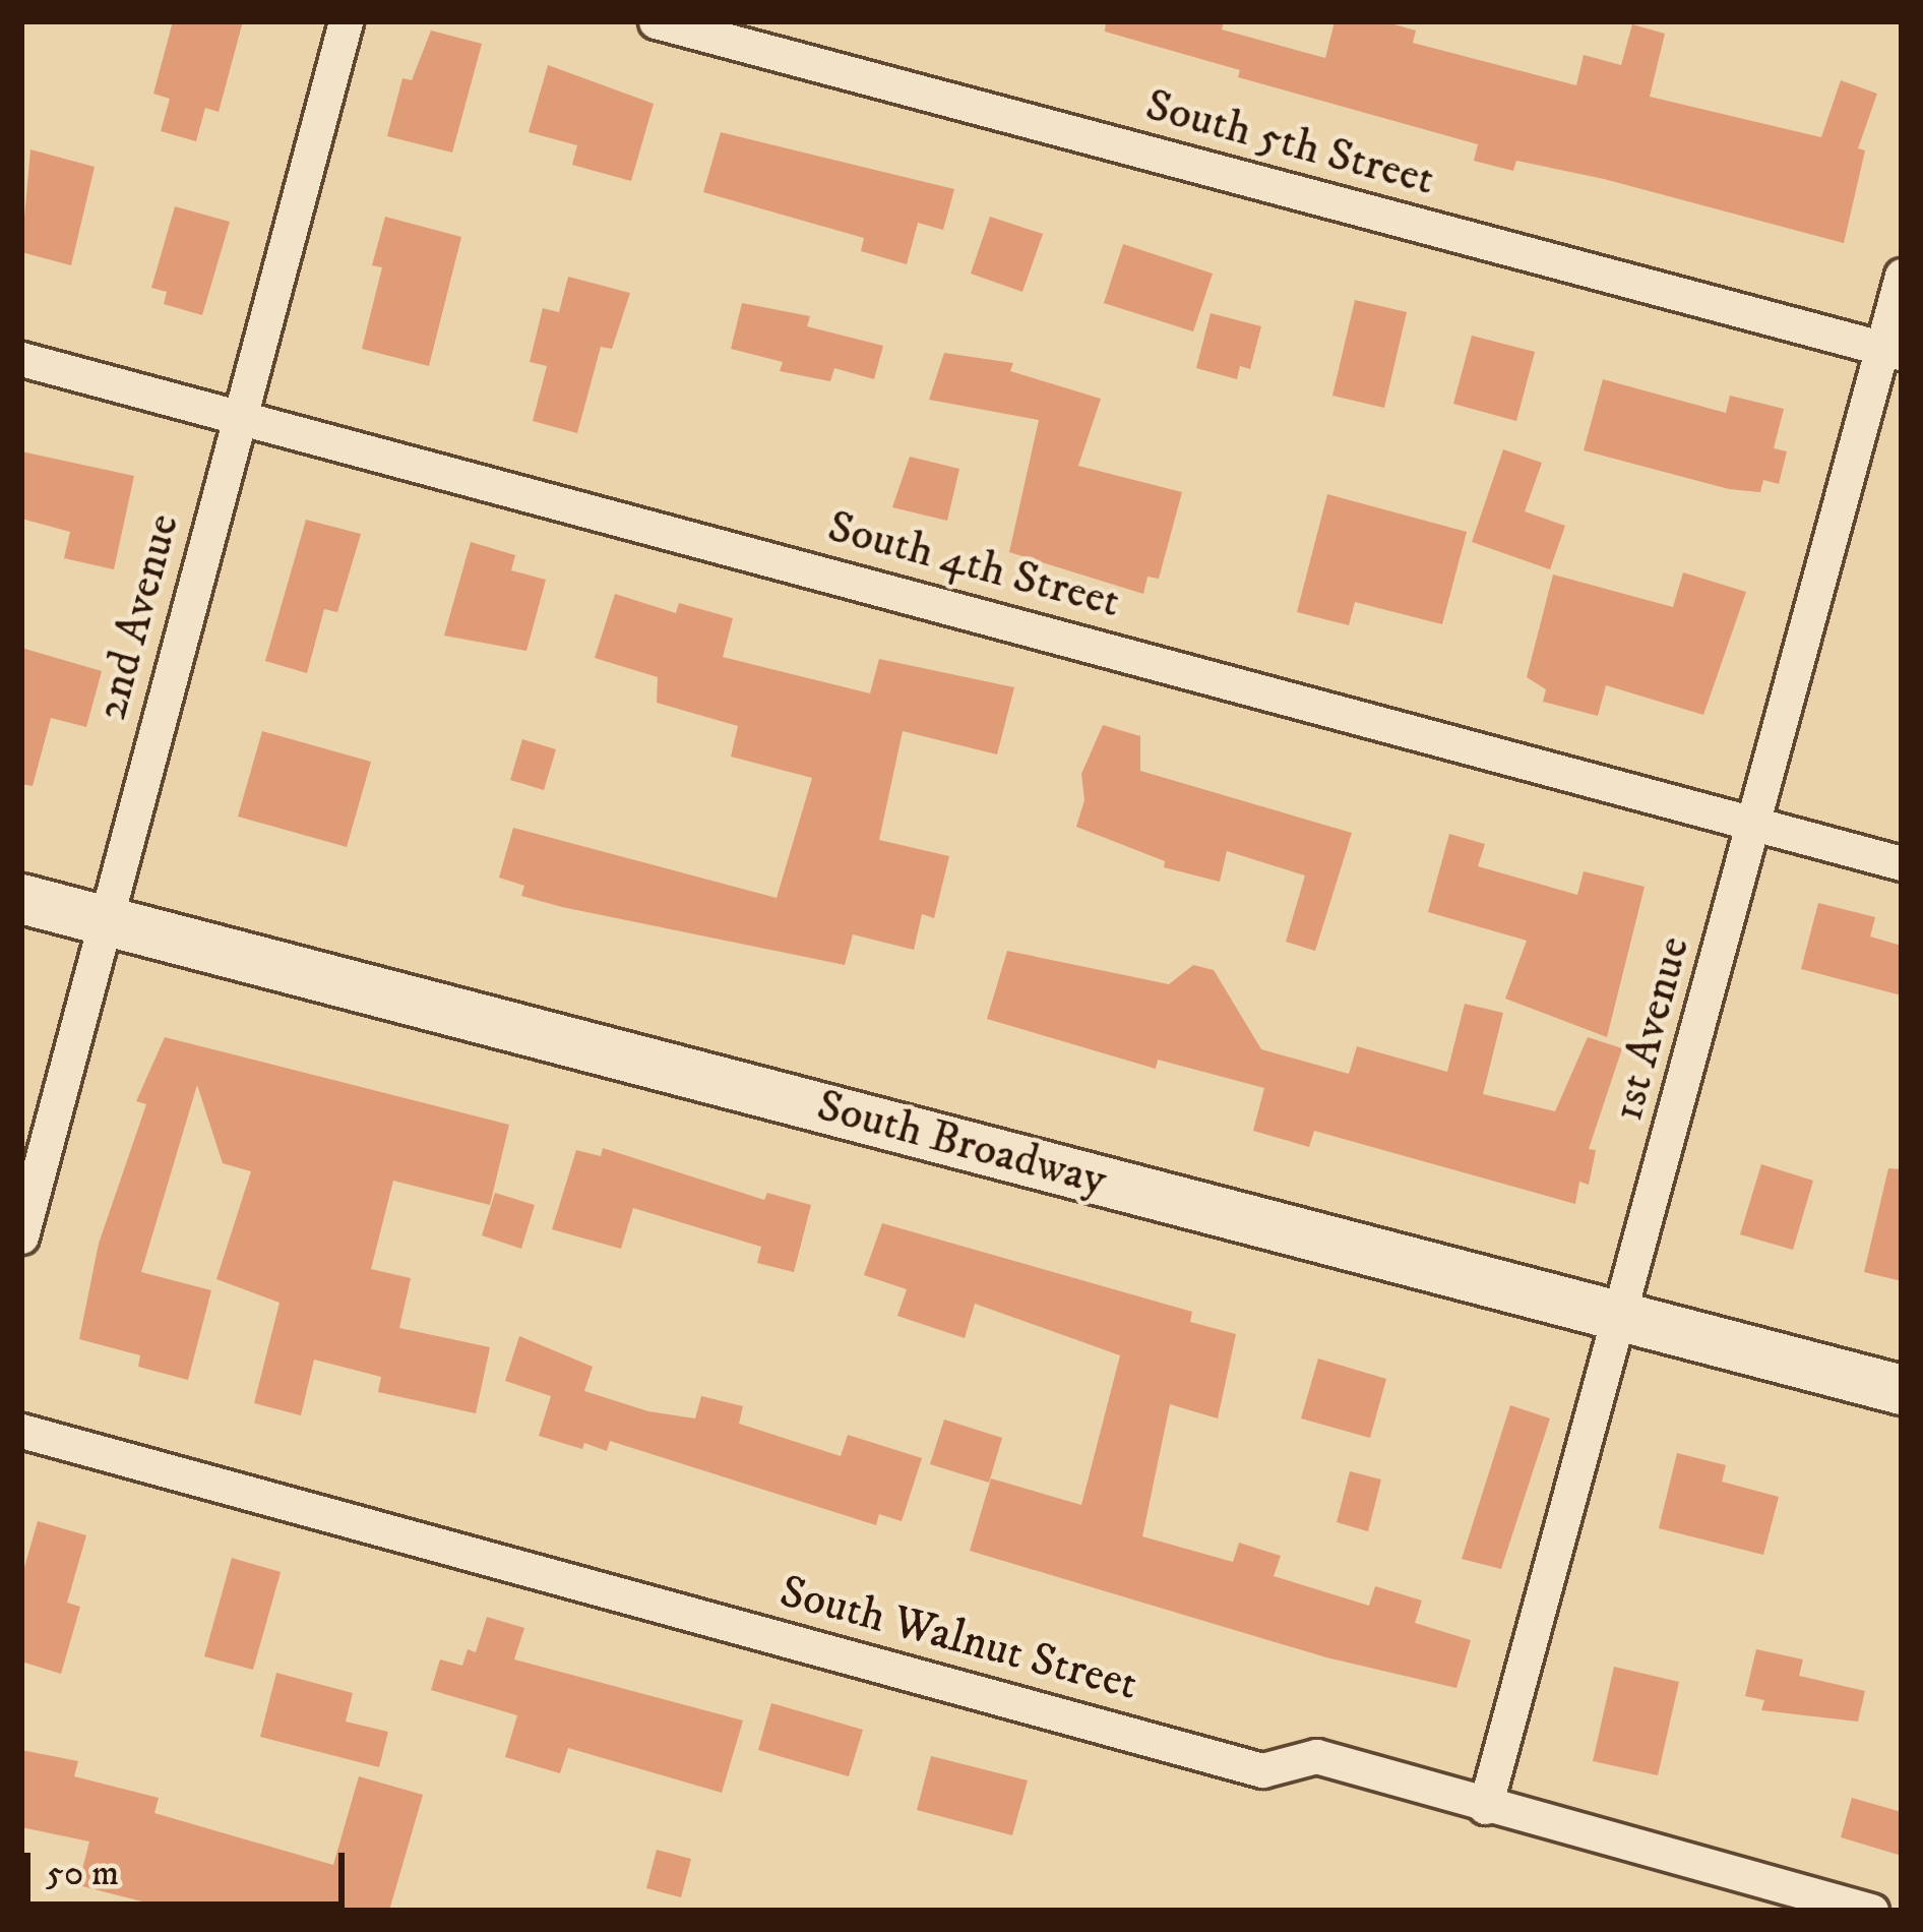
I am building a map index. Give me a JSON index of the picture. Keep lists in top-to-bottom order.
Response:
{
  "streets": {
    "street": [
      "South 5th Street",
      "South 4th Street",
      "2nd Avenue",
      "1st Avenue",
      "South Broadway",
      "South Walnut Street"
    ]
  },
  "crossings": [
    ["South 5th Street", "1st Avenue"],
    ["South 4th Street", "2nd Avenue"],
    ["South 4th Street", "1st Avenue"],
    ["2nd Avenue", "South Broadway"],
    ["1st Avenue", "South Broadway"],
    ["1st Avenue", "South Walnut Street"]
  ],
  "scale_bar": "50 m"
}
